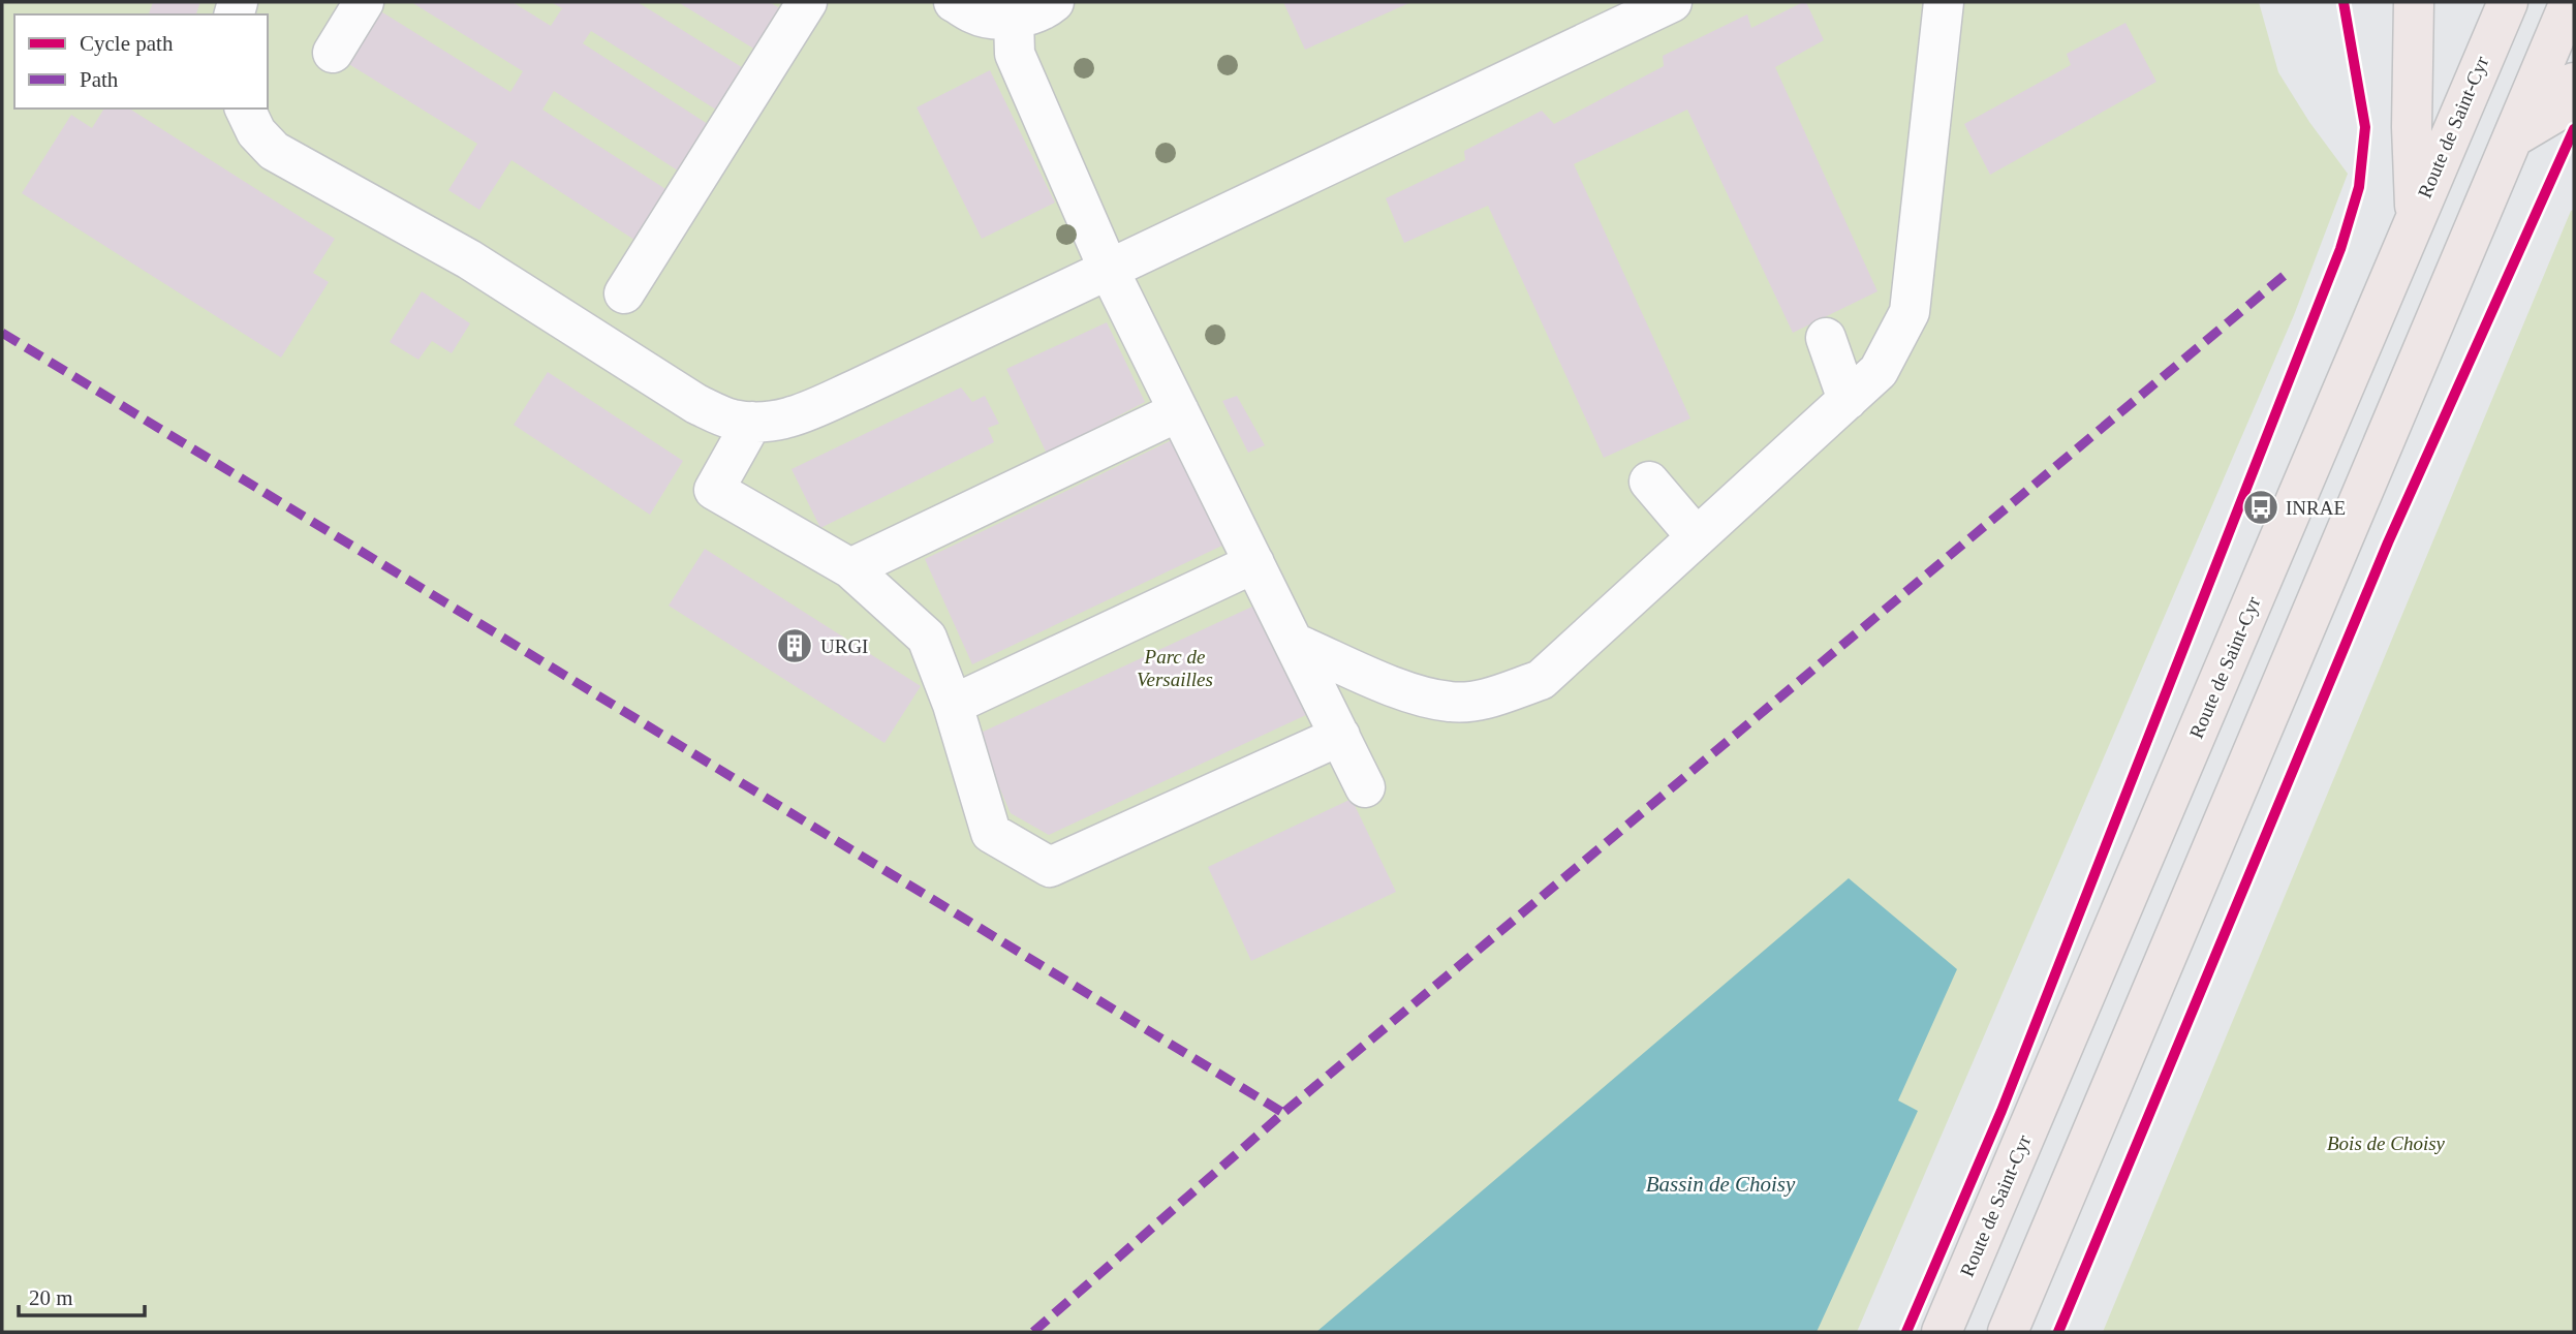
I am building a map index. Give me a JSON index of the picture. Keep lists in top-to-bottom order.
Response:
{
  "streets": {
    "main road": ["Route de Saint-Cyr"]
  },
  "water": ["Bassin de Choisy"],
  "parks": ["Parc de Versailles", "Bois de Choisy"],
  "places": {
    "bus stop": ["INRAE"],
    "building": ["URGI"]
  },
  "legend": ["Cycle path", "Path"],
  "scale_bar": "20 m"
}
